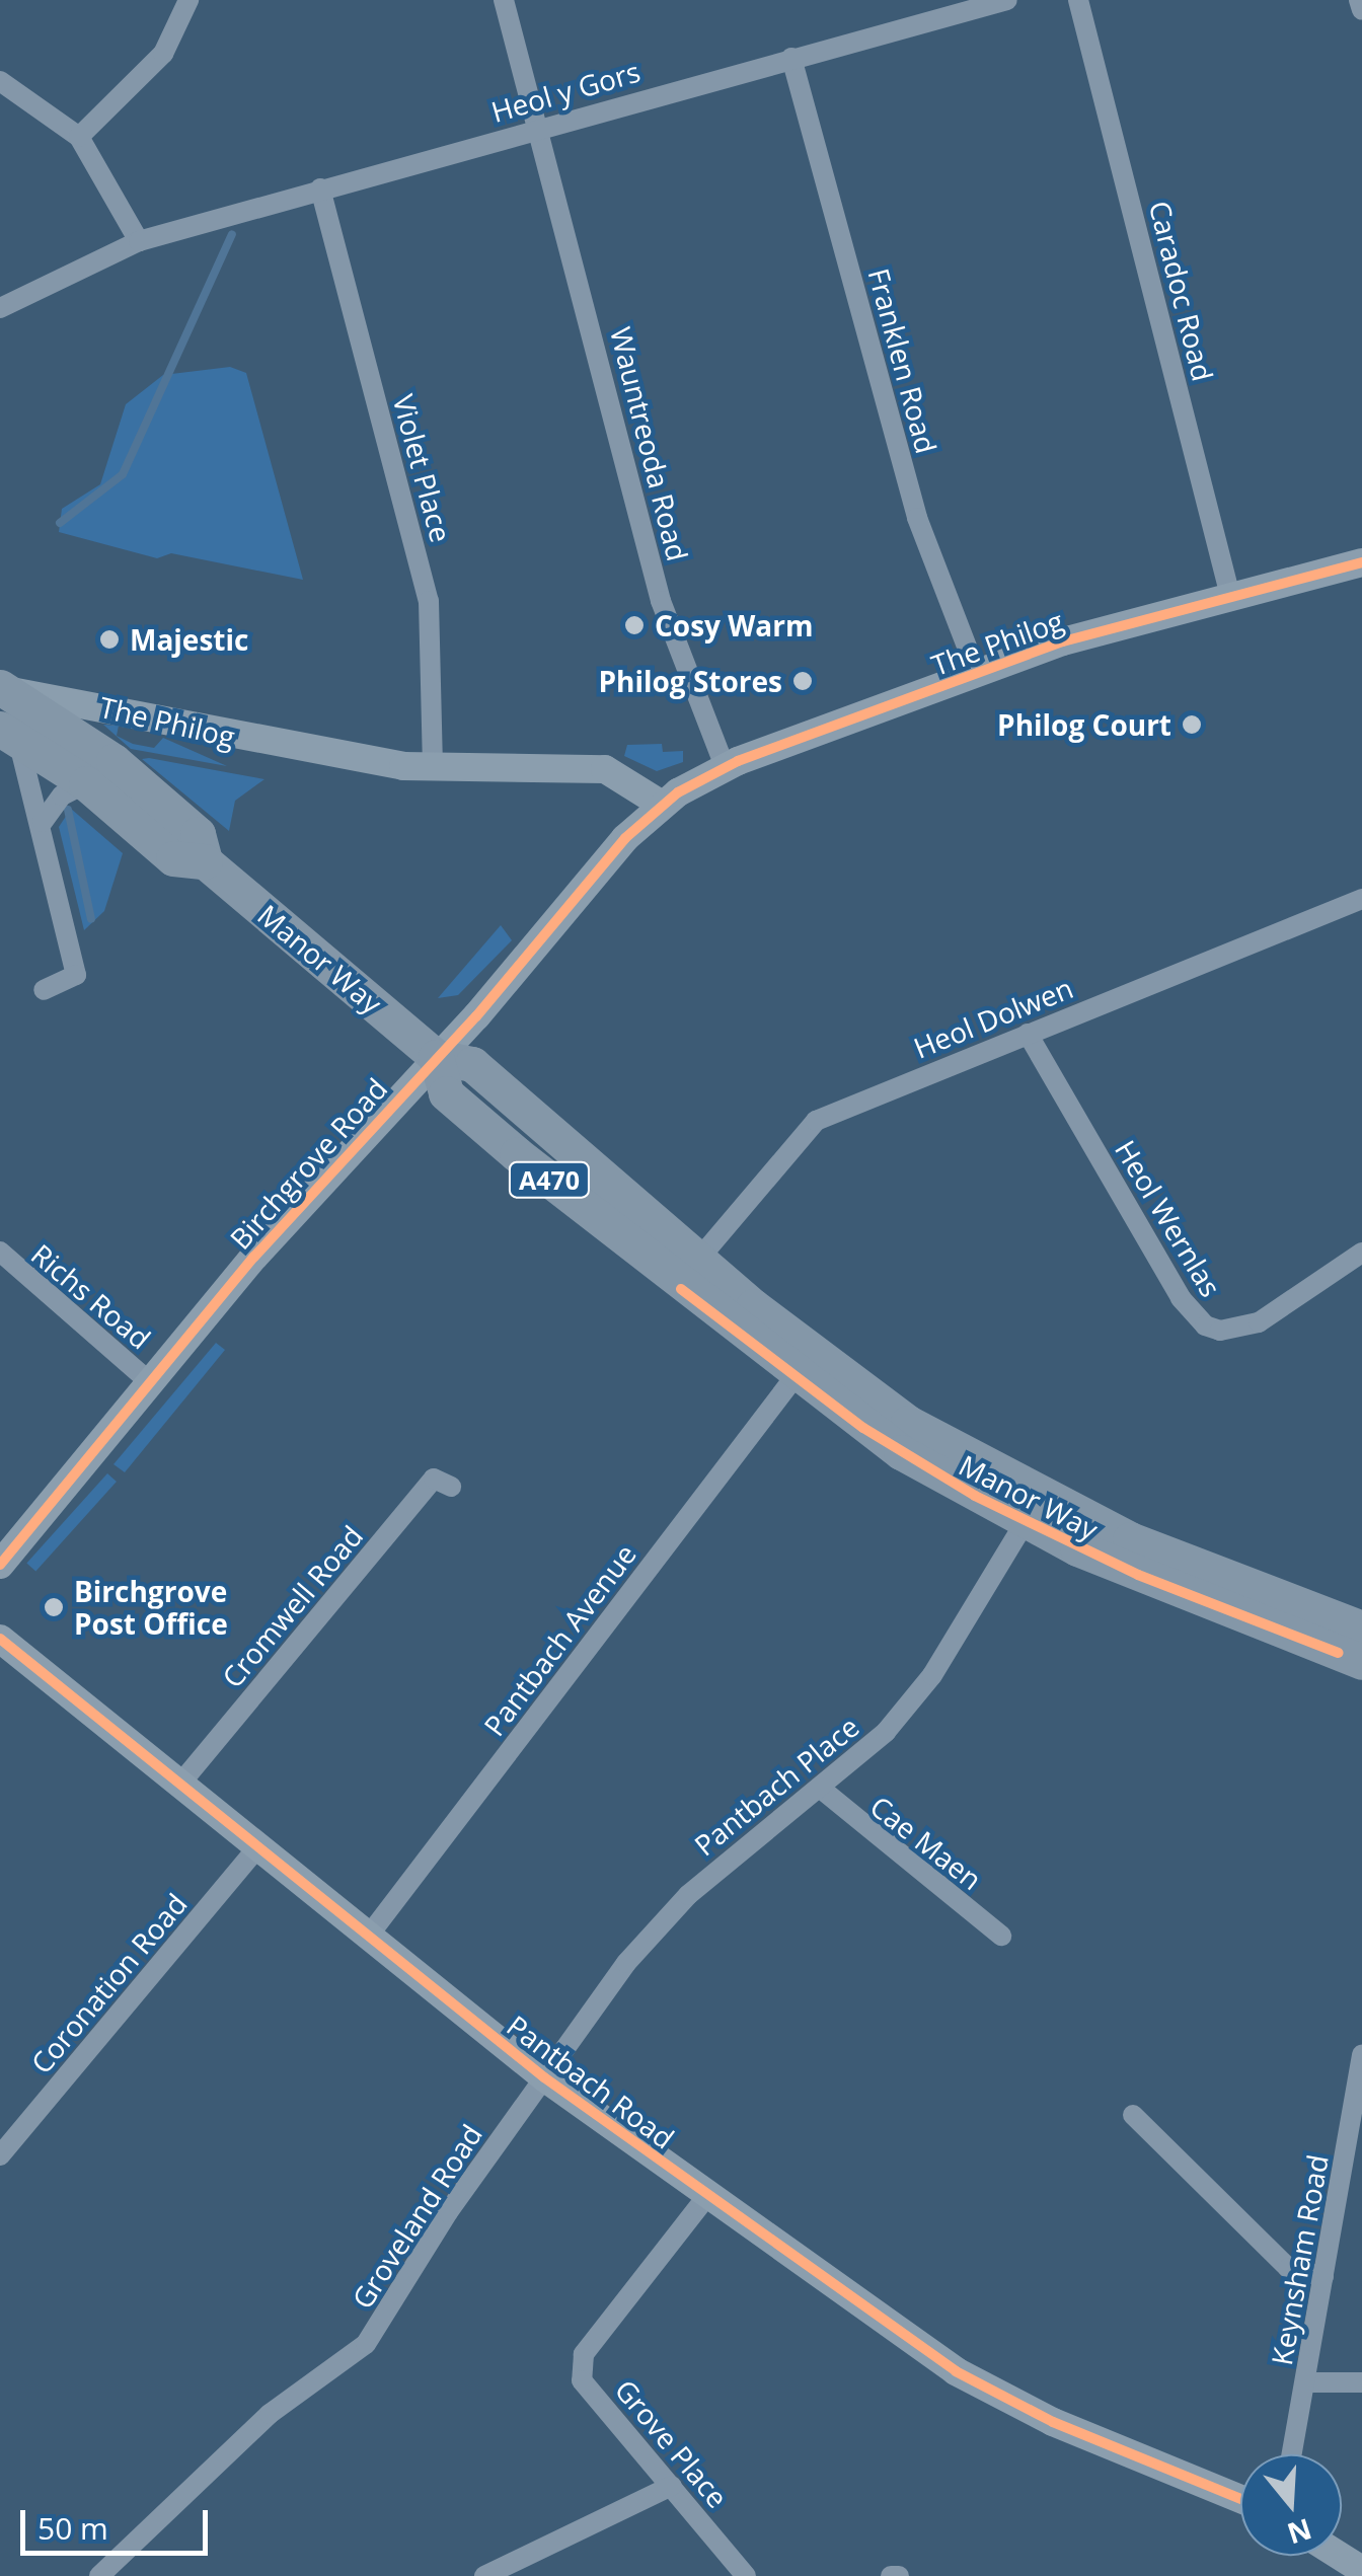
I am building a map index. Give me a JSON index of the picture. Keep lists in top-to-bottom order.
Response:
{
  "streets": {
    "highway": ["Manor Way", "A470"],
    "street": [
      "Heol y Gors",
      "Caradoc Road",
      "Franklen Road",
      "Wauntreoda Road",
      "Violet Place",
      "The Philog",
      "Heol Dolwen",
      "Birchgrove Road",
      "Heol Wernlas",
      "Richs Road",
      "Cromwell Road",
      "Pantbach Avenue",
      "Pantbach Place",
      "Cae Maen",
      "Coronation Road",
      "Pantbach Road",
      "Groveland Road",
      "Keynsham Road",
      "Grove Place"
    ]
  },
  "crossings": [
    ["Heol y Gors", "Franklen Road"],
    ["Heol y Gors", "Wauntreoda Road"],
    ["Heol y Gors", "Violet Place"],
    ["Caradoc Road", "The Philog"],
    ["Franklen Road", "The Philog"],
    ["Wauntreoda Road", "The Philog"],
    ["Violet Place", "The Philog"],
    ["The Philog", "Manor Way"],
    ["The Philog", "Birchgrove Road"],
    ["Manor Way", "Heol Dolwen"],
    ["Manor Way", "Birchgrove Road"],
    ["Manor Way", "Pantbach Avenue"],
    ["Manor Way", "Pantbach Place"],
    ["Heol Dolwen", "Heol Wernlas"],
    ["Birchgrove Road", "Richs Road"],
    ["Cromwell Road", "Pantbach Road"],
    ["Pantbach Avenue", "Pantbach Road"],
    ["Pantbach Place", "Cae Maen"],
    ["Pantbach Place", "Pantbach Road"],
    ["Pantbach Place", "Groveland Road"],
    ["Coronation Road", "Pantbach Road"],
    ["Pantbach Road", "Groveland Road"],
    ["Pantbach Road", "Grove Place"]
  ],
  "places": [
    "Cosy Warm",
    "Majestic",
    "Philog Stores",
    "Philog Court",
    "Birchgrove Post Office"
  ],
  "scale_bar": "50 m",
  "north": "bottom"
}
